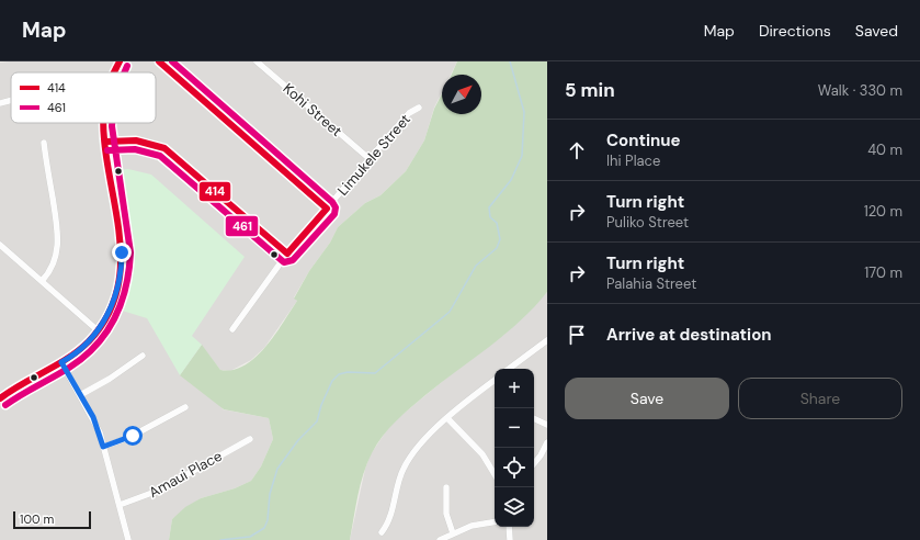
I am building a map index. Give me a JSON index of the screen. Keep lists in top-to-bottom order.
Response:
{
  "streets": {
    "street": ["Kohi Street", "Limukele Street", "Amaui Place"]
  },
  "crossings": [
    ["Kohi Street", "Limukele Street"]
  ],
  "lines": ["transit line 414", "transit line 461"],
  "legend": ["414", "461"],
  "scale_bar": "100 m",
  "north": "top right",
  "page": {
    "header": "Map",
    "nav": ["Map", "Directions", "Saved"],
    "heading": ["5 min", "Walk · 330 m"],
    "list": [
      ["Continue", "Ihi Place", "40 m"],
      ["Turn right", "Puliko Street", "120 m"],
      ["Turn right", "Palahia Street", "170 m"],
      "Arrive at destination"
    ],
    "buttons": ["Save", "Share"],
    "map_buttons": ["+", "−"],
    "scale": "100 m"
  }
}
